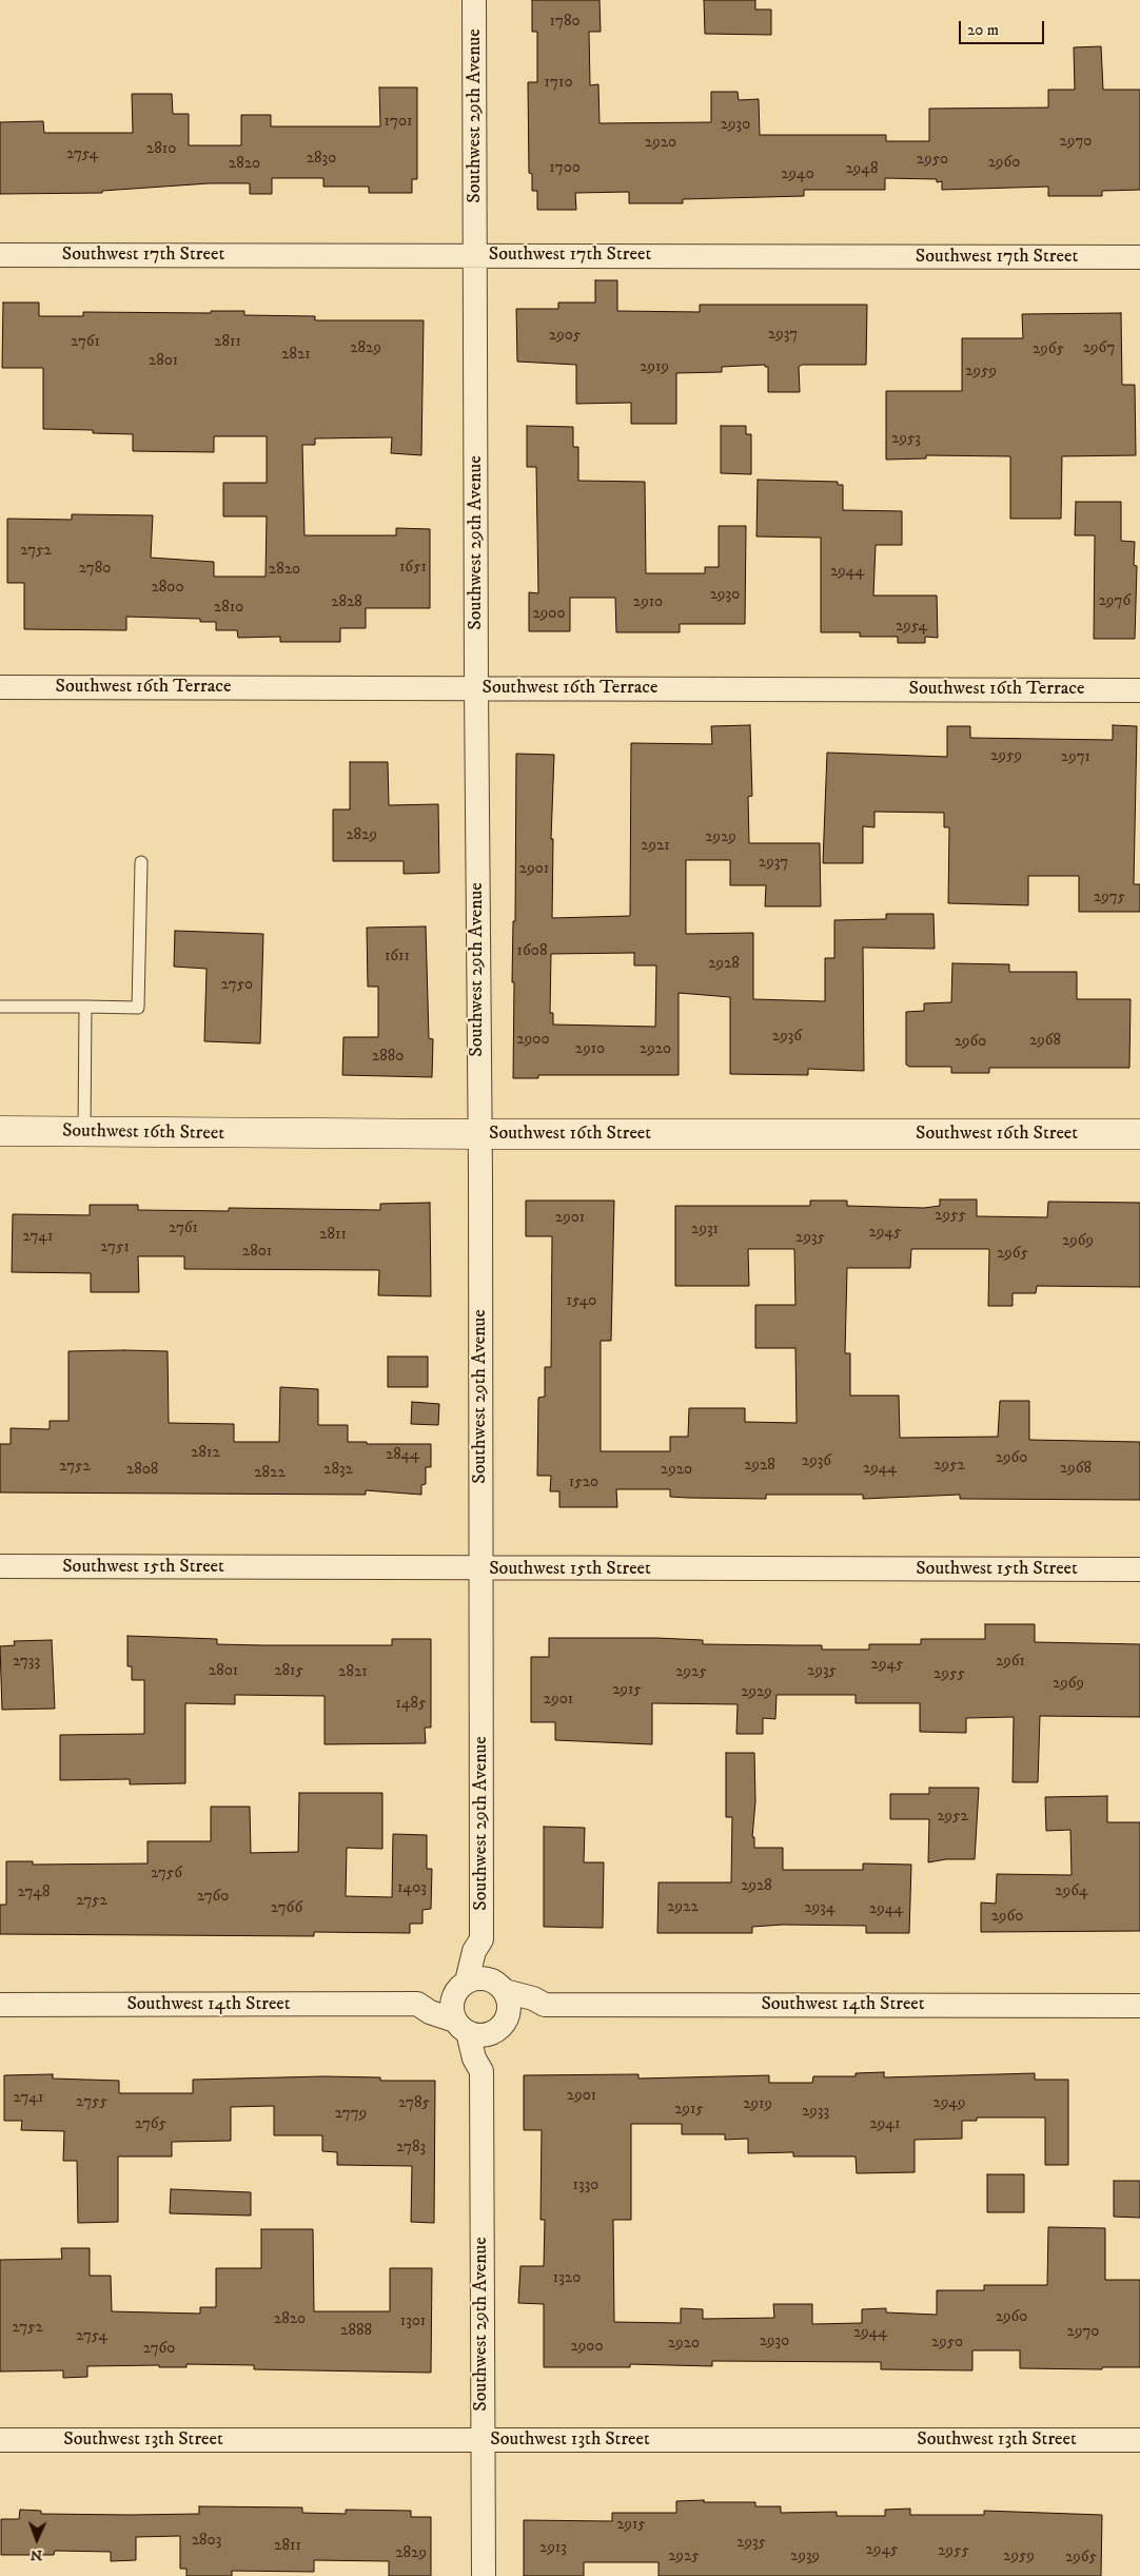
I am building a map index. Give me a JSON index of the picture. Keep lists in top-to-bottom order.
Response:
{
  "streets": {
    "street": [
      "Southwest 29th Avenue",
      "Southwest 17th Street",
      "Southwest 16th Terrace",
      "Southwest 16th Street",
      "Southwest 15th Street",
      "Southwest 14th Street",
      "Southwest 13th Street"
    ]
  },
  "crossings": [
    ["Southwest 29th Avenue", "Southwest 17th Street"],
    ["Southwest 29th Avenue", "Southwest 16th Terrace"],
    ["Southwest 29th Avenue", "Southwest 16th Street"],
    ["Southwest 29th Avenue", "Southwest 15th Street"],
    ["Southwest 29th Avenue", "Southwest 14th Street"],
    ["Southwest 29th Avenue", "Southwest 13th Street"]
  ],
  "house_numbers": [
    "1780",
    "1710",
    "1701",
    "2930",
    "2970",
    "2920",
    "2810",
    "2754",
    "2830",
    "2950",
    "2960",
    "2820",
    "1700",
    "2948",
    "2940",
    "2937",
    "2905",
    "2761",
    "2811",
    "2829",
    "2967",
    "2965",
    "2821",
    "2801",
    "2919",
    "2959",
    "2953",
    "2752",
    "1651",
    "2780",
    "2820",
    "2944",
    "2800",
    "2930",
    "2976",
    "2828",
    "2910",
    "2810",
    "2900",
    "2954",
    "2959",
    "2971",
    "2829",
    "2929",
    "2921",
    "2937",
    "2901",
    "2975",
    "1608",
    "1611",
    "2928",
    "2750",
    "2936",
    "2900",
    "2968",
    "2960",
    "2910",
    "2920",
    "2880",
    "2955",
    "2901",
    "2761",
    "2931",
    "2945",
    "2811",
    "2741",
    "2935",
    "2969",
    "2751",
    "2801",
    "2965",
    "1540",
    "2812",
    "2844",
    "2960",
    "2936",
    "2928",
    "2952",
    "2752",
    "2944",
    "2968",
    "2808",
    "2832",
    "2920",
    "2822",
    "1520",
    "2733",
    "2961",
    "2945",
    "2801",
    "2815",
    "2935",
    "2821",
    "2925",
    "2955",
    "2969",
    "2915",
    "2929",
    "2901",
    "1485",
    "2952",
    "2756",
    "2928",
    "1403",
    "2964",
    "2748",
    "2760",
    "2752",
    "2922",
    "2766",
    "2934",
    "2944",
    "2960",
    "2901",
    "2741",
    "2755",
    "2785",
    "2949",
    "2919",
    "2915",
    "2933",
    "2779",
    "2765",
    "2941",
    "2783",
    "1330",
    "1320",
    "2960",
    "2820",
    "1301",
    "2752",
    "2888",
    "2970",
    "2944",
    "2754",
    "2930",
    "2950",
    "2920",
    "2900",
    "2760",
    "2915",
    "2803",
    "2935",
    "2811",
    "2913",
    "2945",
    "2955",
    "2829",
    "2925",
    "2939",
    "2959",
    "2965"
  ],
  "scale_bar": "20 m",
  "north": "bottom"
}
